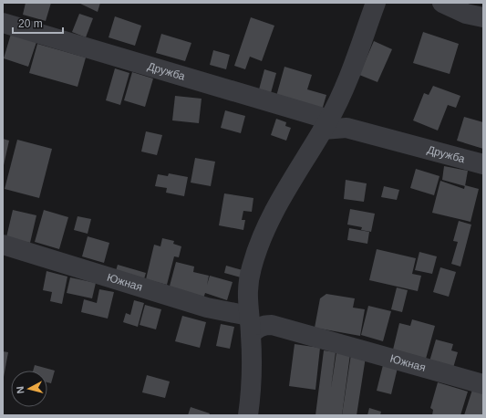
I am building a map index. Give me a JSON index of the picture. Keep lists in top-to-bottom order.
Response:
{
  "streets": {
    "street": ["Дружба", "Южная"]
  },
  "scale_bar": "20 m",
  "north": "left"
}
